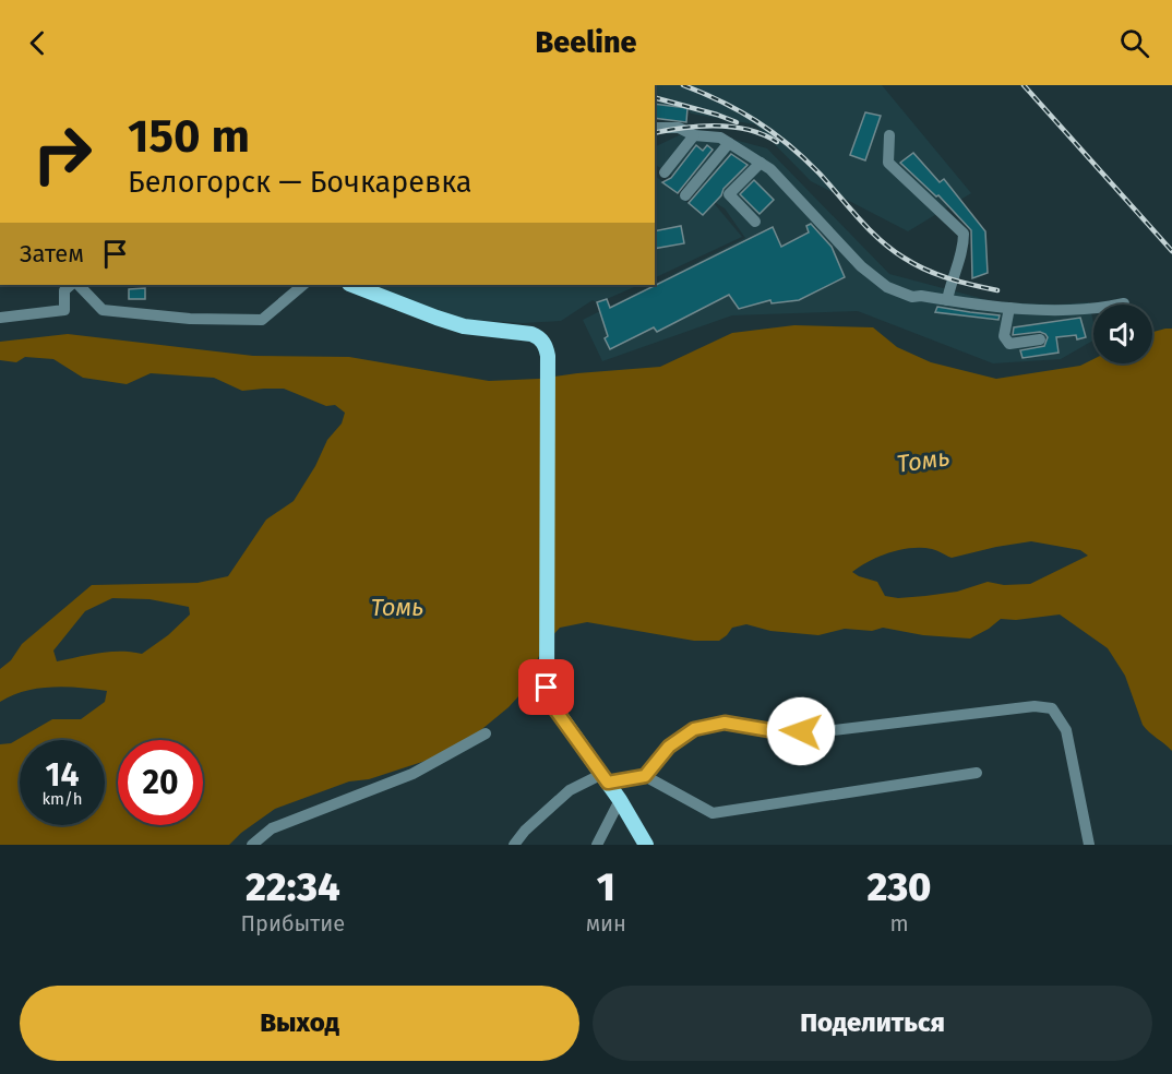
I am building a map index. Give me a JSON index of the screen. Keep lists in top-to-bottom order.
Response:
{
  "water": ["Томь"],
  "page": {
    "header": "Beeline",
    "turn": ["150 m", "Белогорск — Бочкаревка"],
    "then": "Затем",
    "speed": "14 km/h",
    "limit": "20",
    "eta": [
      "22:34",
      "Прибытие",
      "1",
      "мин",
      "230",
      "m"
    ],
    "buttons": ["Выход", "Поделиться"]
  }
}
